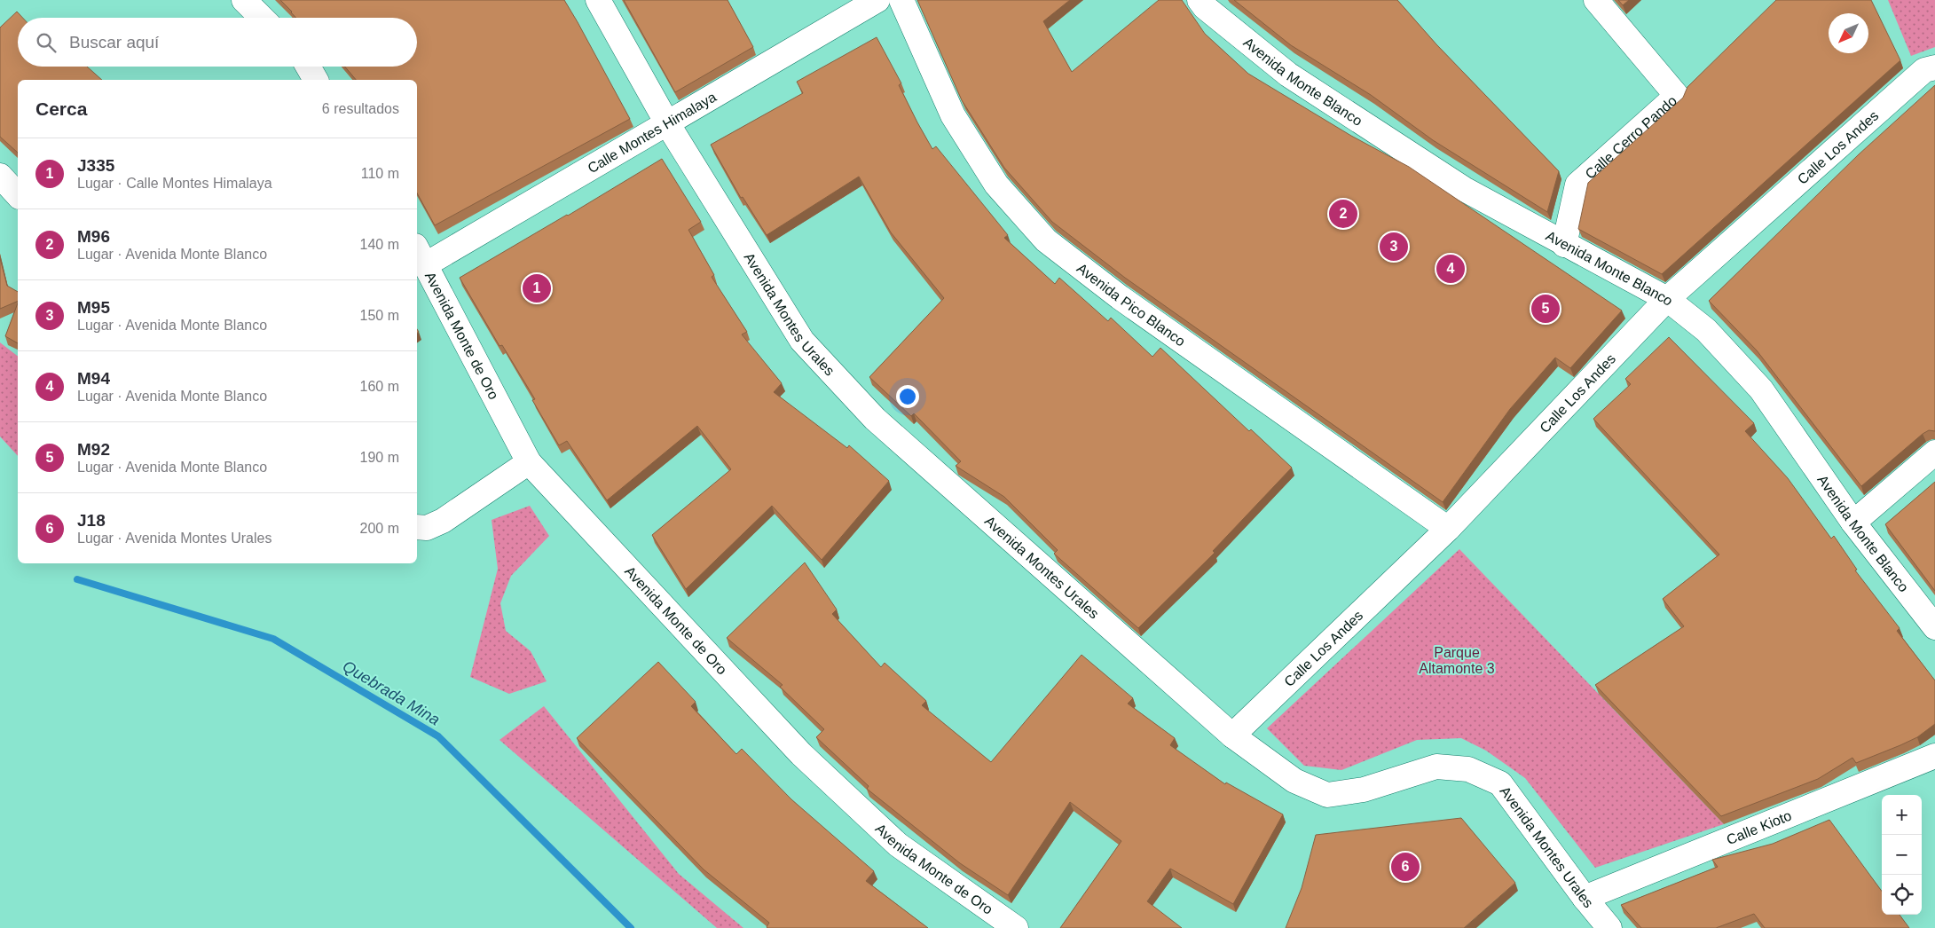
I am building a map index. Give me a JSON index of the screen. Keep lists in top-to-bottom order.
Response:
{
  "streets": {
    "street": [
      "Avenida Monte Blanco",
      "Calle Montes Himalaya",
      "Calle Cerro Pando",
      "Calle Los Andes",
      "Avenida Pico Blanco",
      "Avenida Montes Urales",
      "Avenida Monte de Oro",
      "Calle Kioto"
    ]
  },
  "crossings": [
    ["Avenida Monte Blanco", "Calle Cerro Pando"],
    ["Avenida Monte Blanco", "Calle Los Andes"],
    ["Calle Montes Himalaya", "Avenida Montes Urales"],
    ["Calle Montes Himalaya", "Avenida Monte de Oro"],
    ["Calle Los Andes", "Avenida Pico Blanco"],
    ["Calle Los Andes", "Avenida Montes Urales"],
    ["Avenida Montes Urales", "Calle Kioto"]
  ],
  "water": ["Quebrada Mina"],
  "parks": ["Parque Altamonte 3"],
  "north": "bottom left",
  "page": {
    "search": "Buscar aquí",
    "heading": ["Cerca", "6 resultados"],
    "list": [
      {
        "mark": "1",
        "name": "J335",
        "note": "Lugar · Calle Montes Himalaya",
        "value": "110 m"
      },
      {
        "mark": "2",
        "name": "M96",
        "note": "Lugar · Avenida Monte Blanco",
        "value": "140 m"
      },
      {
        "mark": "3",
        "name": "M95",
        "note": "Lugar · Avenida Monte Blanco",
        "value": "150 m"
      },
      {
        "mark": "4",
        "name": "M94",
        "note": "Lugar · Avenida Monte Blanco",
        "value": "160 m"
      },
      {
        "mark": "5",
        "name": "M92",
        "note": "Lugar · Avenida Monte Blanco",
        "value": "190 m"
      },
      {
        "mark": "6",
        "name": "J18",
        "note": "Lugar · Avenida Montes Urales",
        "value": "200 m"
      }
    ],
    "pins": [
      "2",
      "3",
      "4",
      "1",
      "5",
      "6"
    ],
    "map_buttons": ["+", "−"]
  }
}
